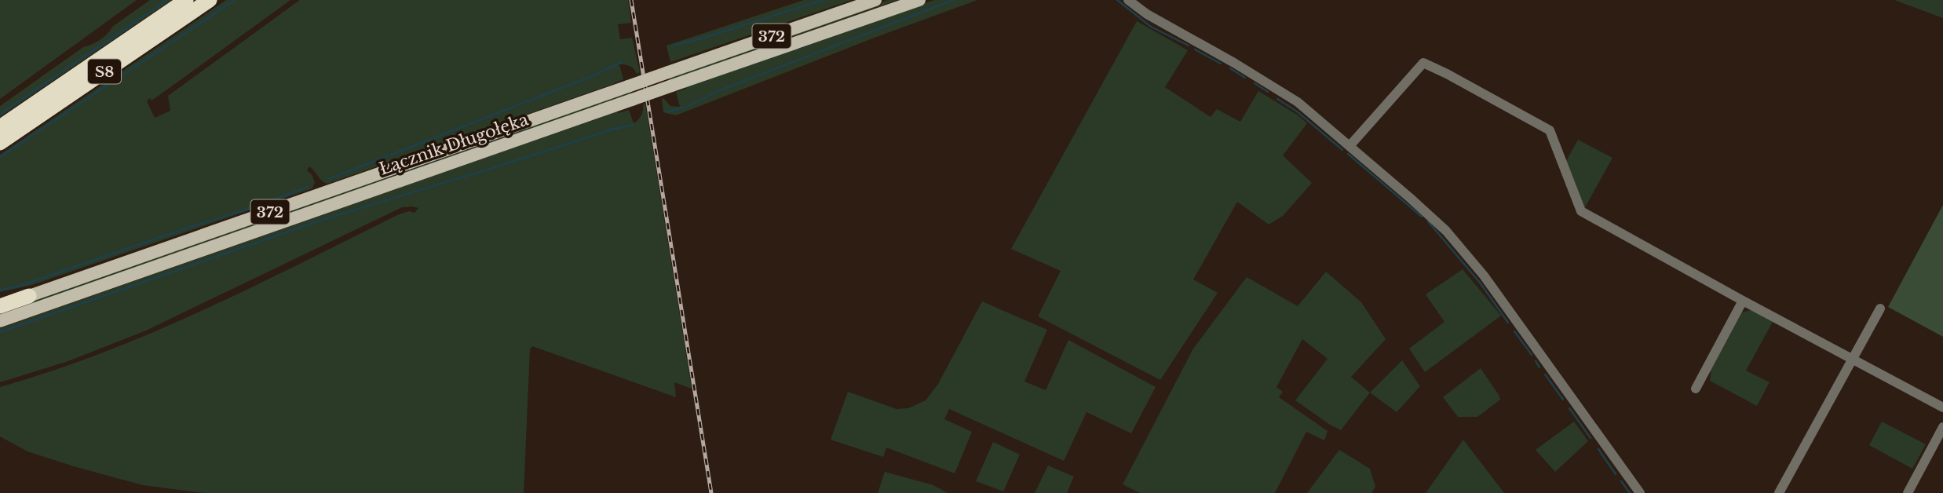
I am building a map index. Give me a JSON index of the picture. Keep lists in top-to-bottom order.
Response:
{
  "streets": {
    "highway": ["S8"],
    "main road": ["372", "Łącznik Długołęka"]
  }
}
